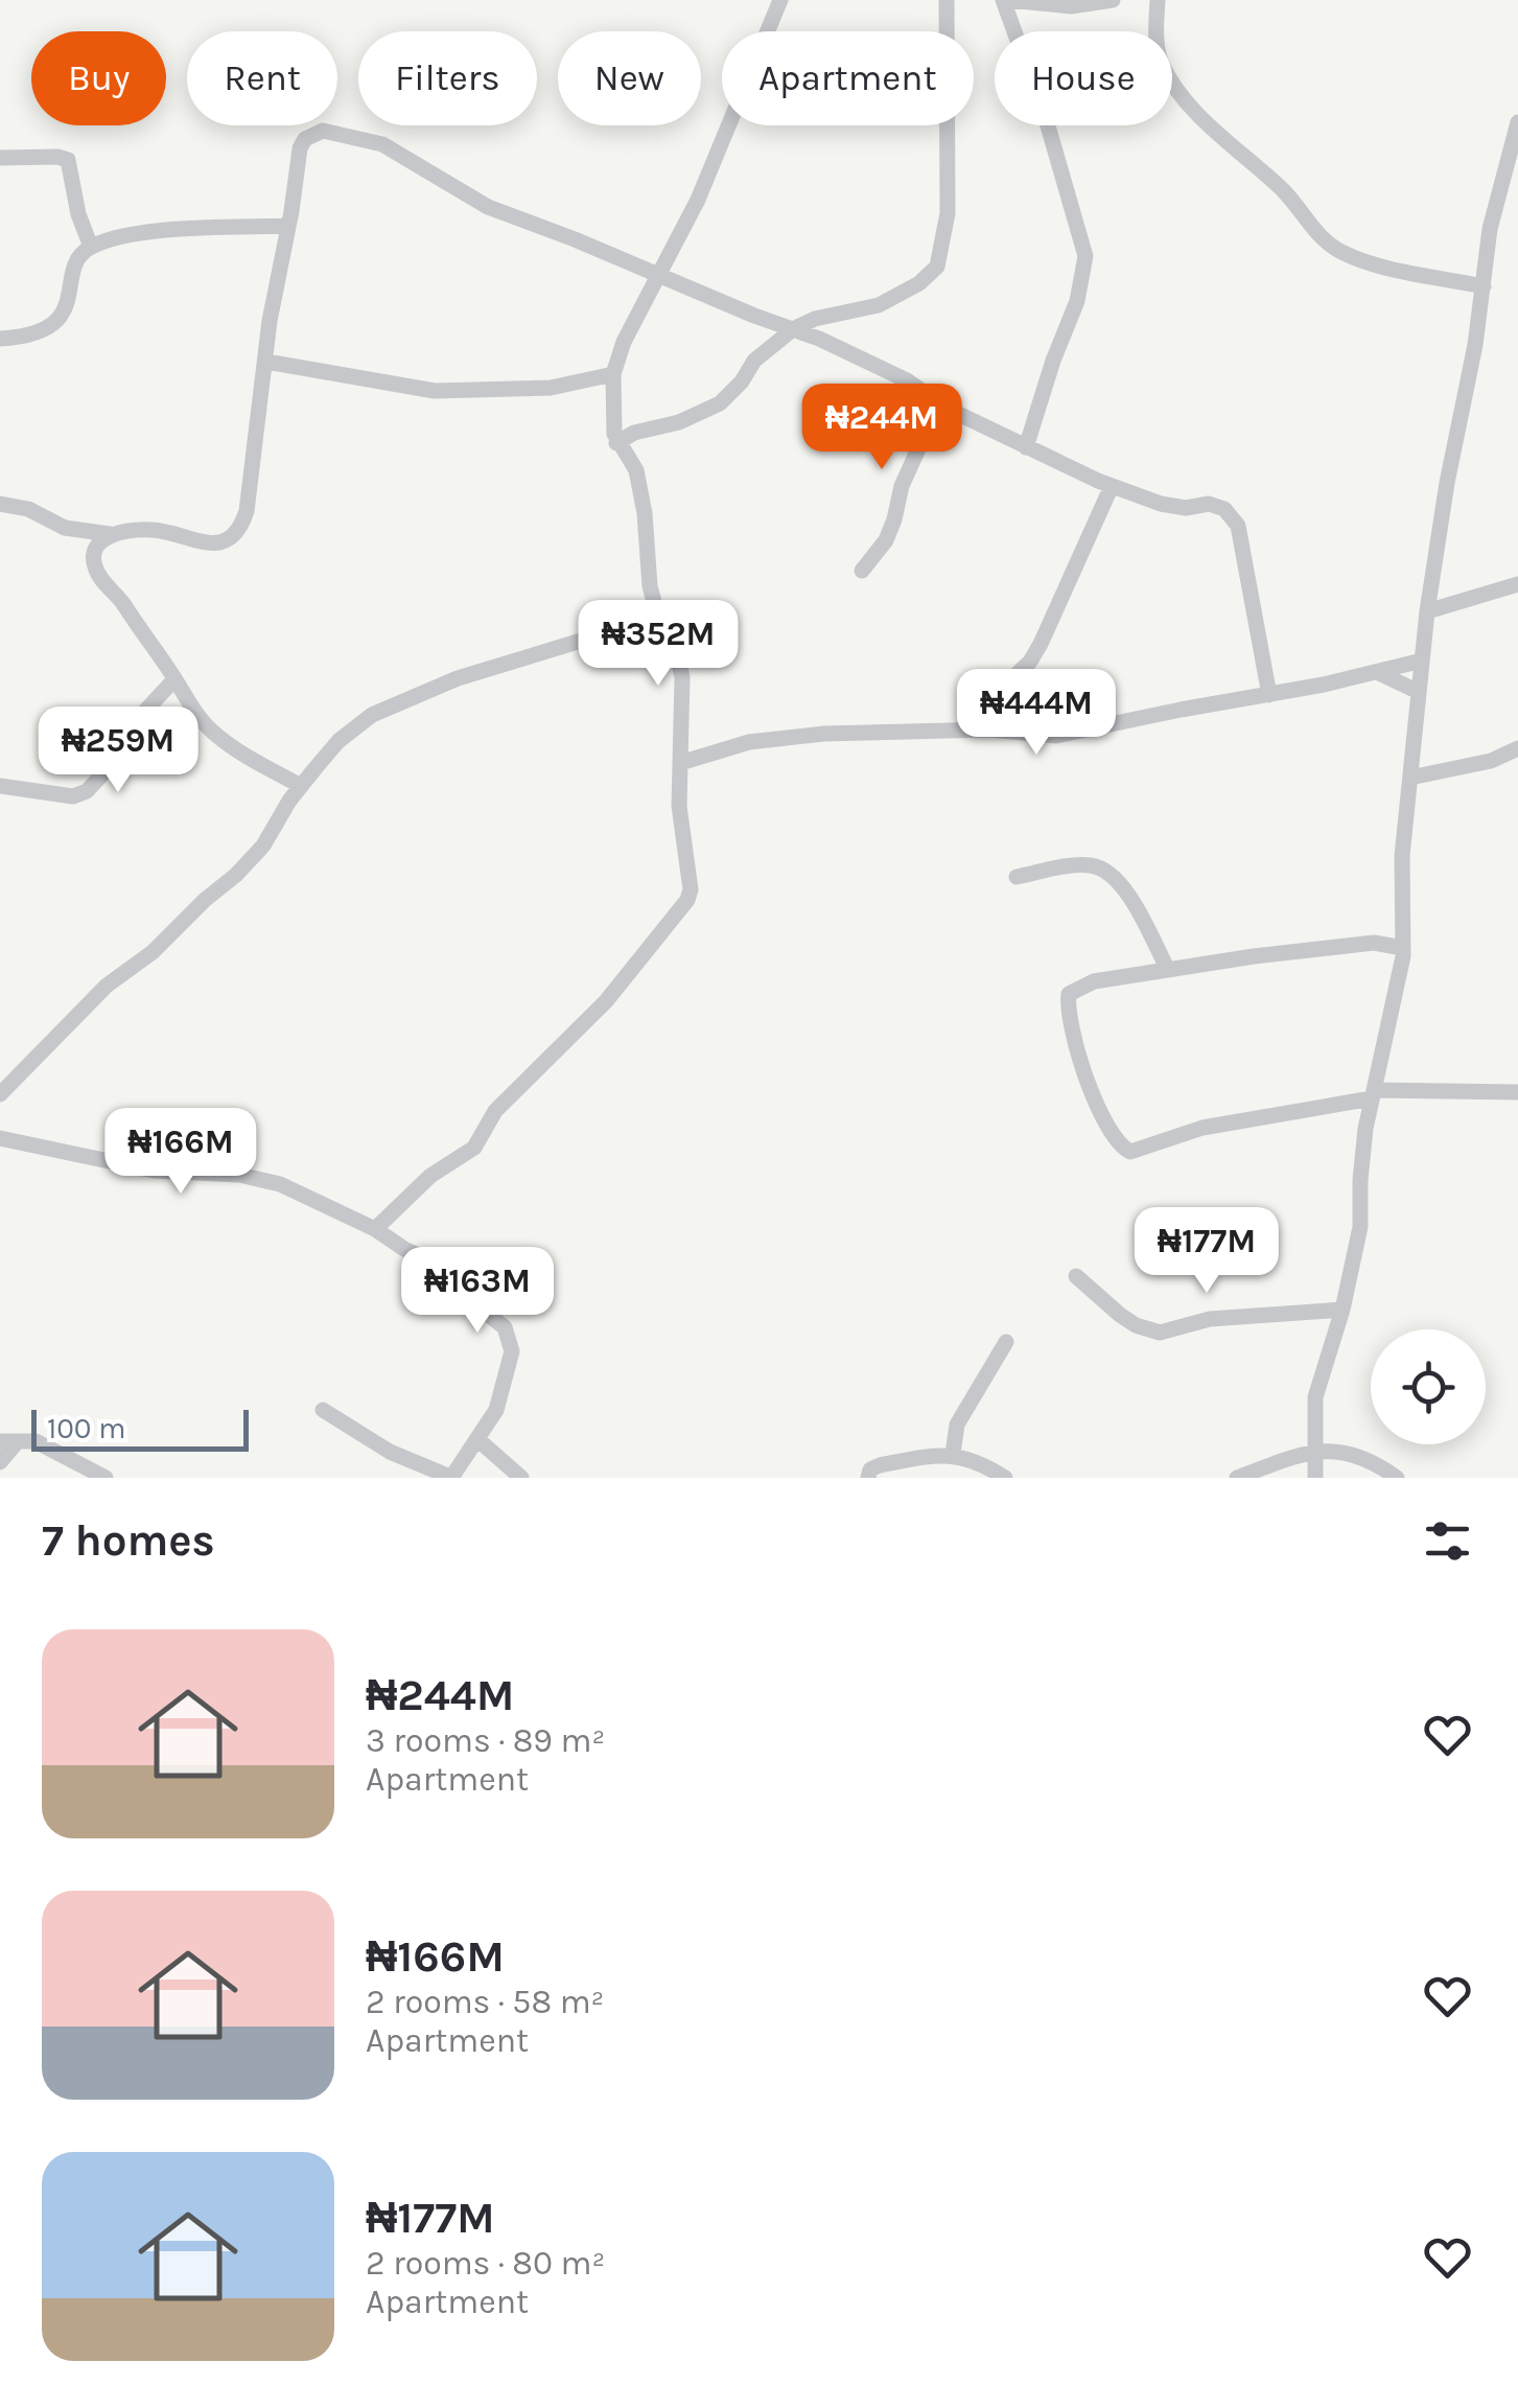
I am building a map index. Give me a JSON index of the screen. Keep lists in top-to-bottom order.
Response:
{
  "scale_bar": "100 m",
  "page": {
    "chip": [
      "Buy",
      "Rent",
      "Filters",
      "New",
      "Apartment",
      "House"
    ],
    "price": [
      "₦244M",
      "₦352M",
      "₦444M",
      "₦259M",
      "₦166M",
      "₦177M",
      "₦163M"
    ],
    "scale": "100 m",
    "heading": "7 homes",
    "list": [
      {
        "name": "₦244M",
        "note": "3 rooms · 89 m² · Apartment"
      },
      {
        "name": "₦166M",
        "note": "2 rooms · 58 m² · Apartment"
      },
      {
        "name": "₦177M",
        "note": "2 rooms · 80 m² · Apartment"
      }
    ]
  }
}
